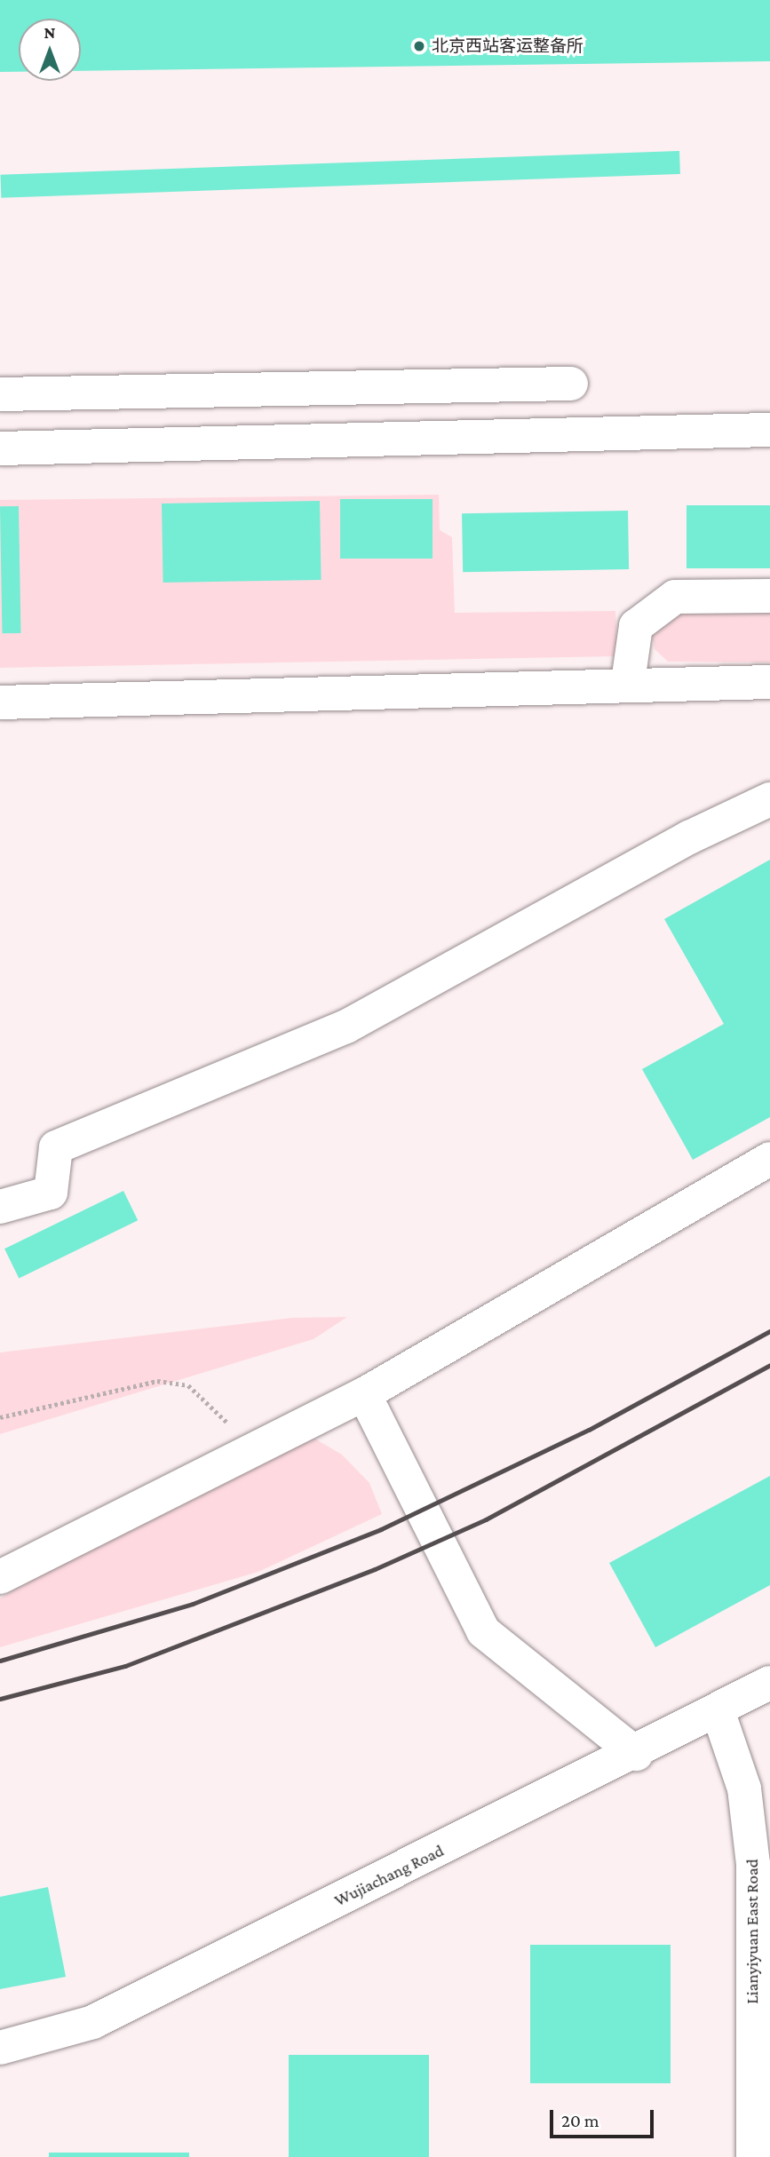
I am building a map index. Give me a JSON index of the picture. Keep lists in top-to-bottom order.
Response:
{
  "streets": {
    "street": ["Wujiachang Road", "Lianyiyuan East Road"]
  },
  "crossings": [
    ["Wujiachang Road", "Lianyiyuan East Road"]
  ],
  "places": ["北京西站客运整备所"],
  "scale_bar": "20 m",
  "north": "top"
}
